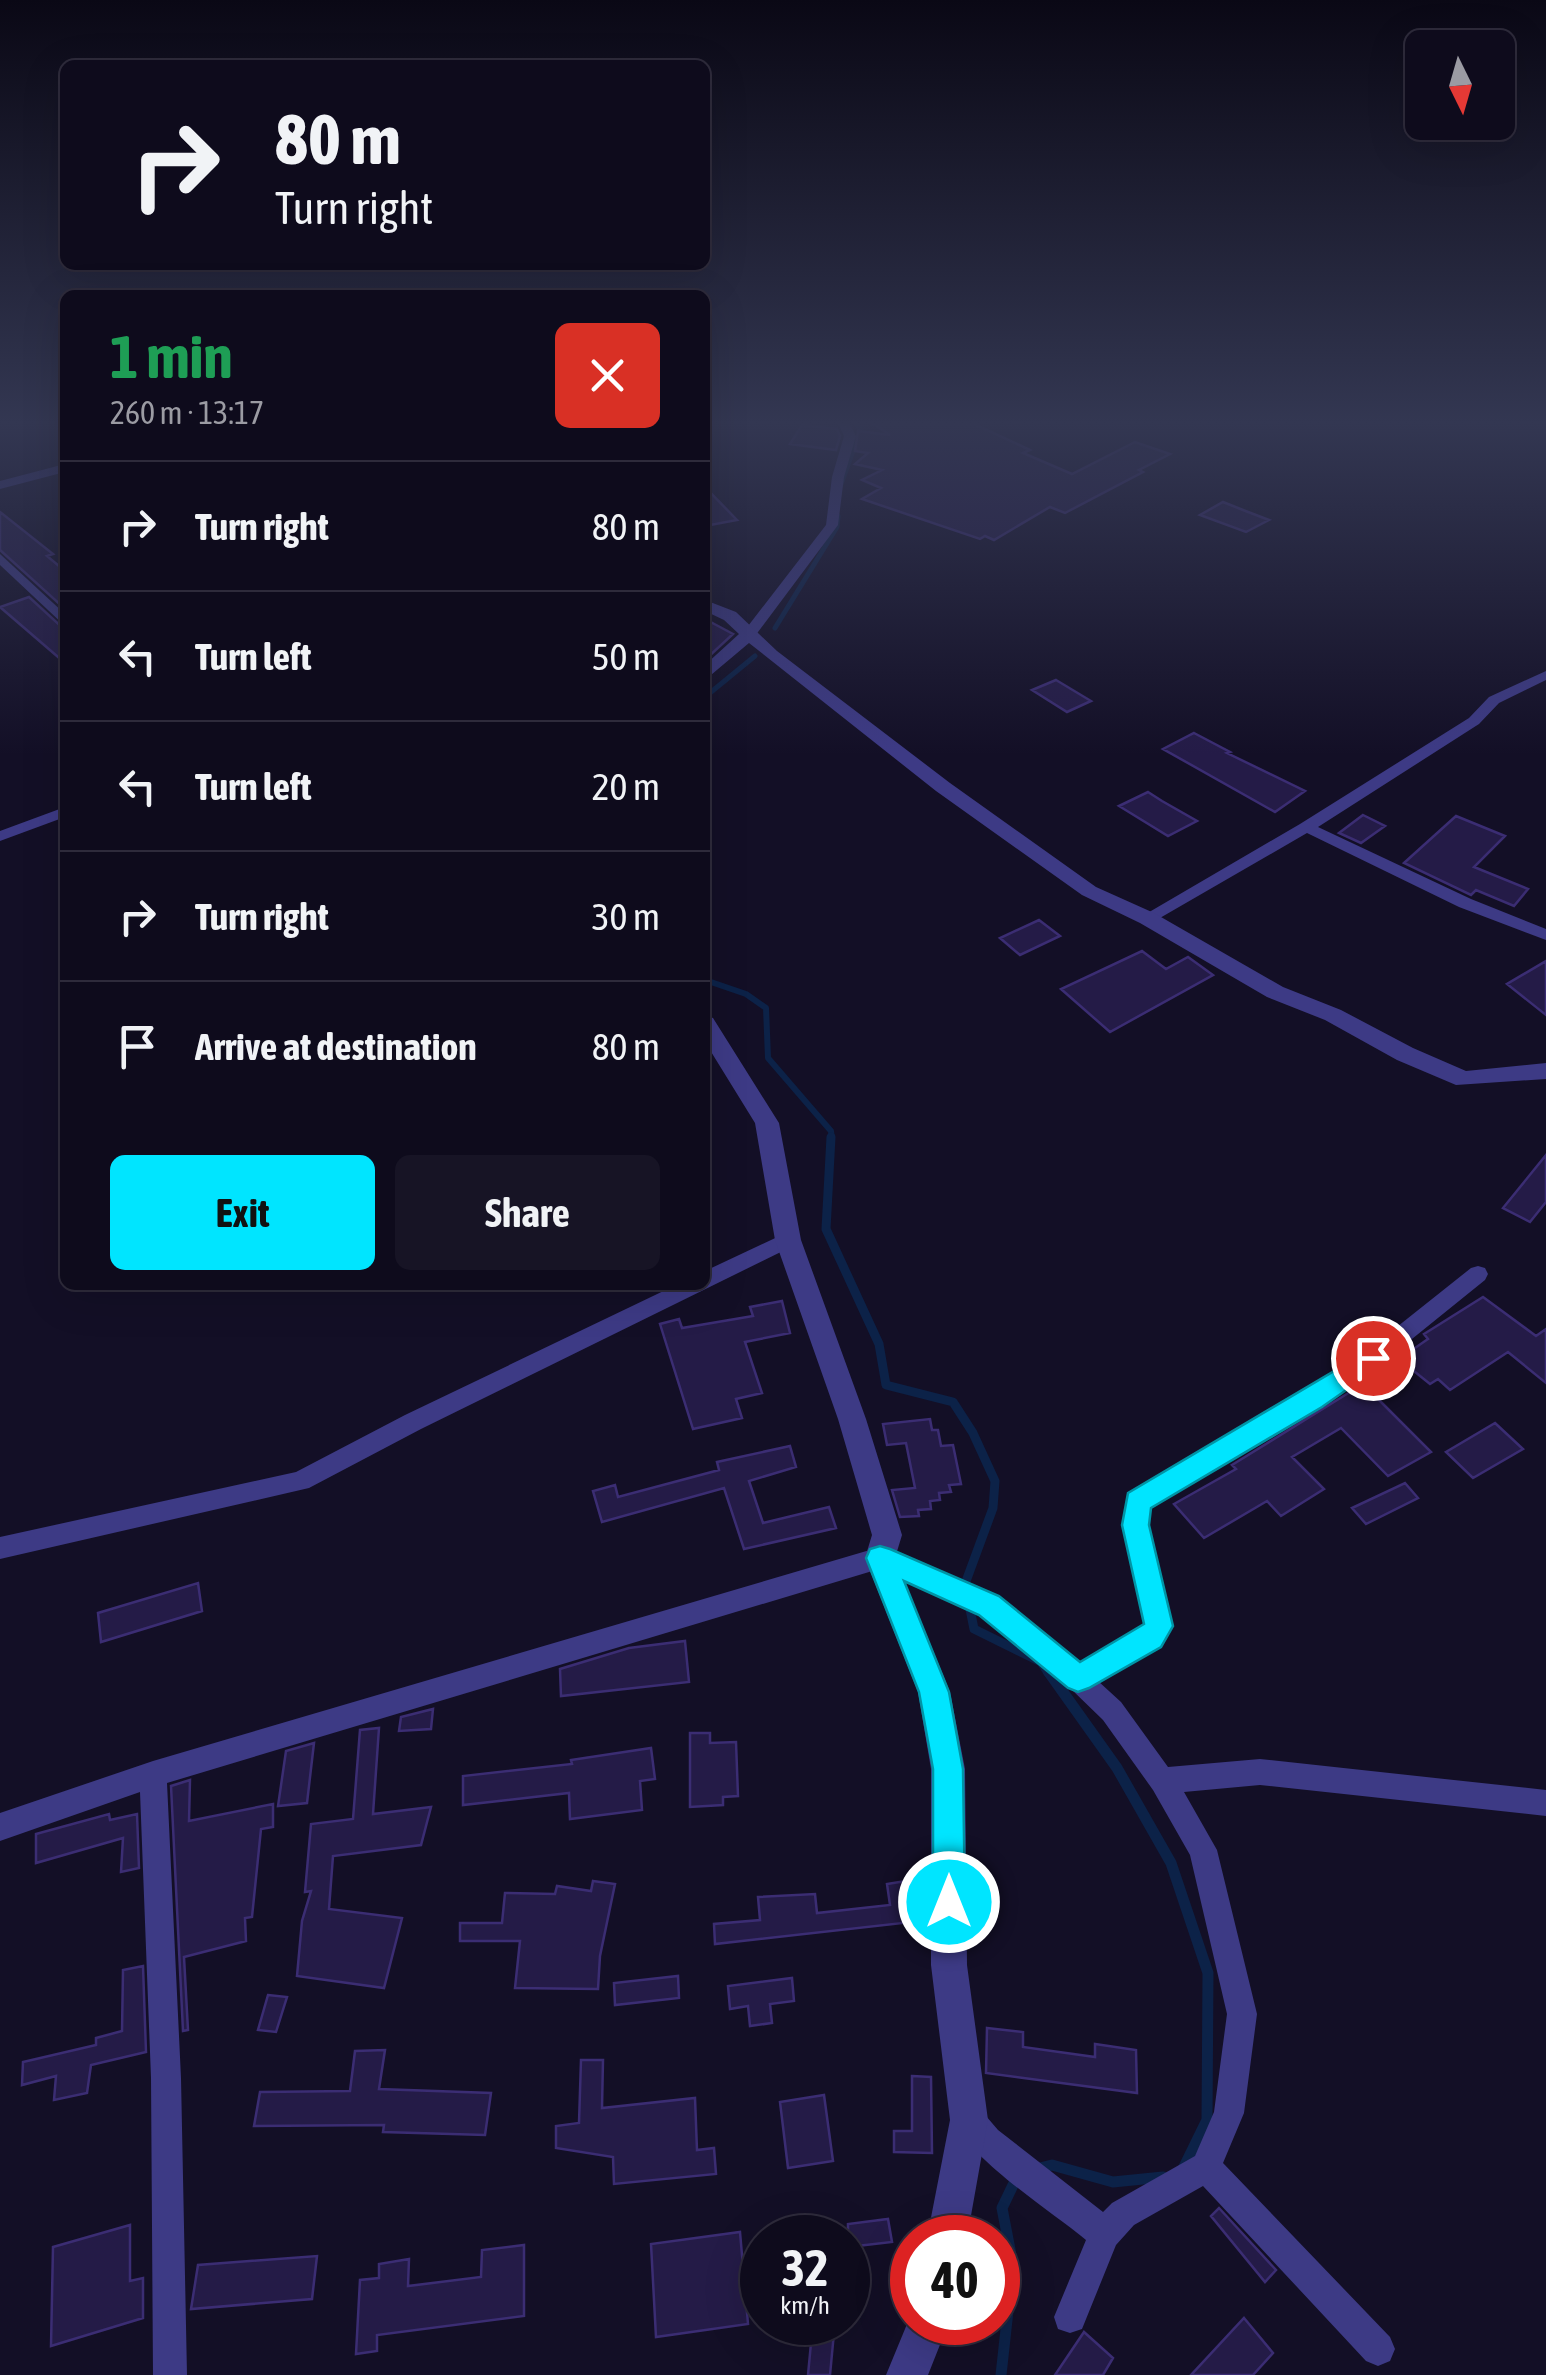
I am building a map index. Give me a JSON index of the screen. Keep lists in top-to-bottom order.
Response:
{
  "north": "bottom",
  "page": {
    "turn": ["80 m", "Turn right"],
    "heading": ["1 min", "260 m · 13:17"],
    "list": [
      {
        "name": "Turn right",
        "value": "80 m"
      },
      {
        "name": "Turn left",
        "value": "50 m"
      },
      {
        "name": "Turn left",
        "value": "20 m"
      },
      {
        "name": "Turn right",
        "value": "30 m"
      },
      {
        "name": "Arrive at destination",
        "value": "80 m"
      }
    ],
    "buttons": ["Exit", "Share"],
    "speed": "32 km/h",
    "limit": "40"
  }
}
